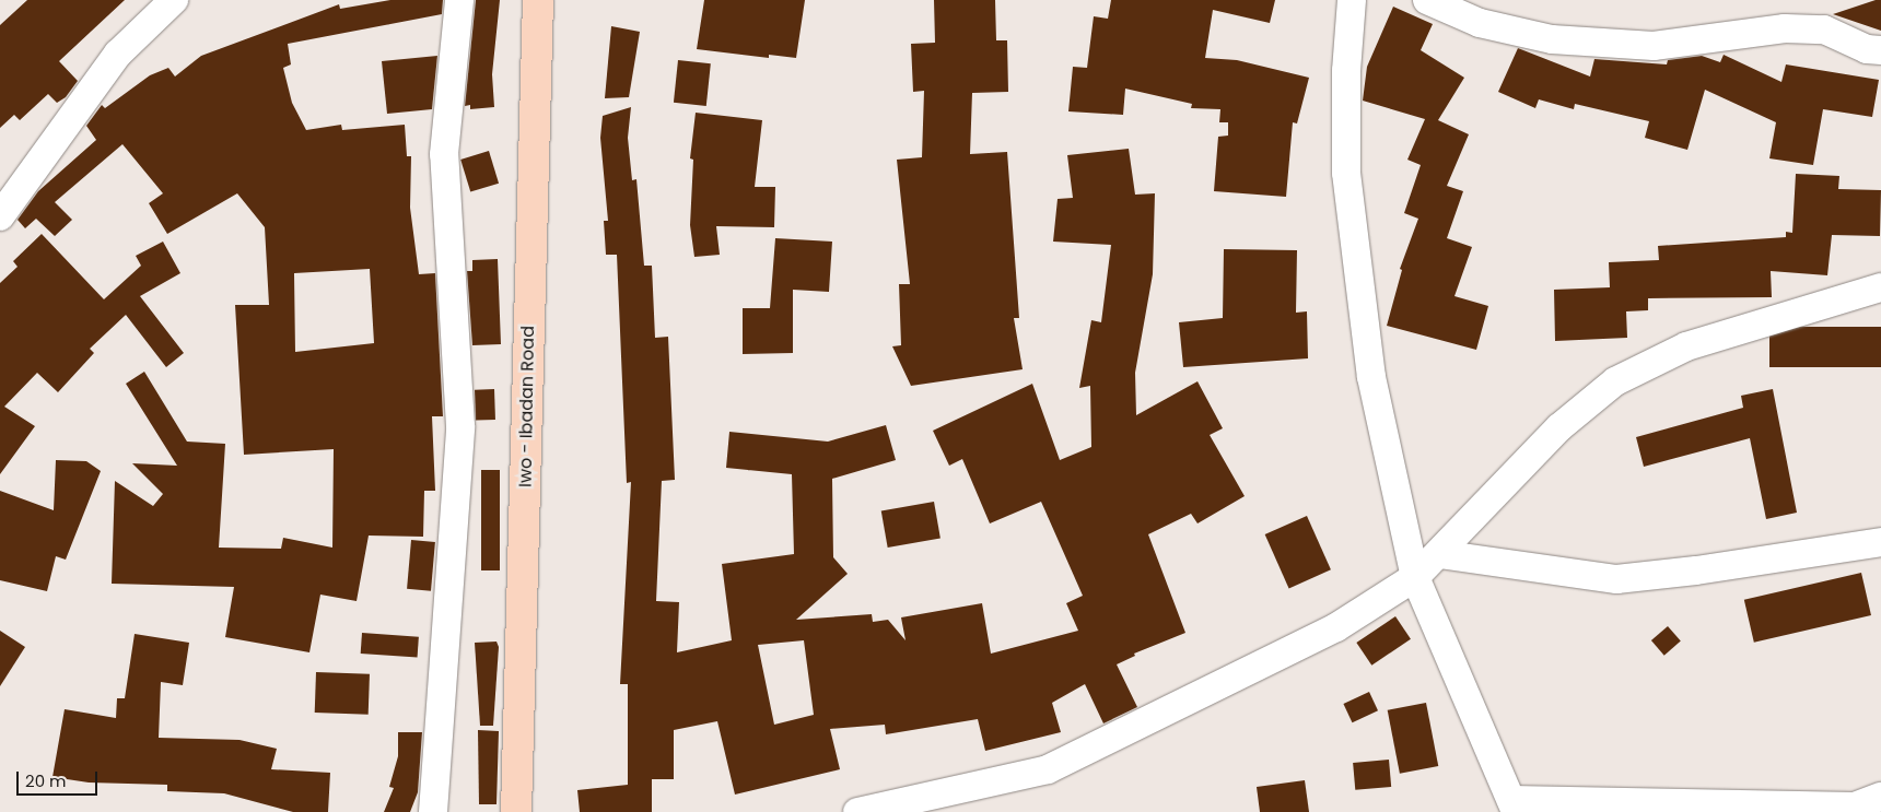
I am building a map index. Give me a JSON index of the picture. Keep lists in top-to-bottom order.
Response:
{
  "streets": {
    "main road": ["Iwo - Ibadan Road"]
  },
  "scale_bar": "20 m"
}
